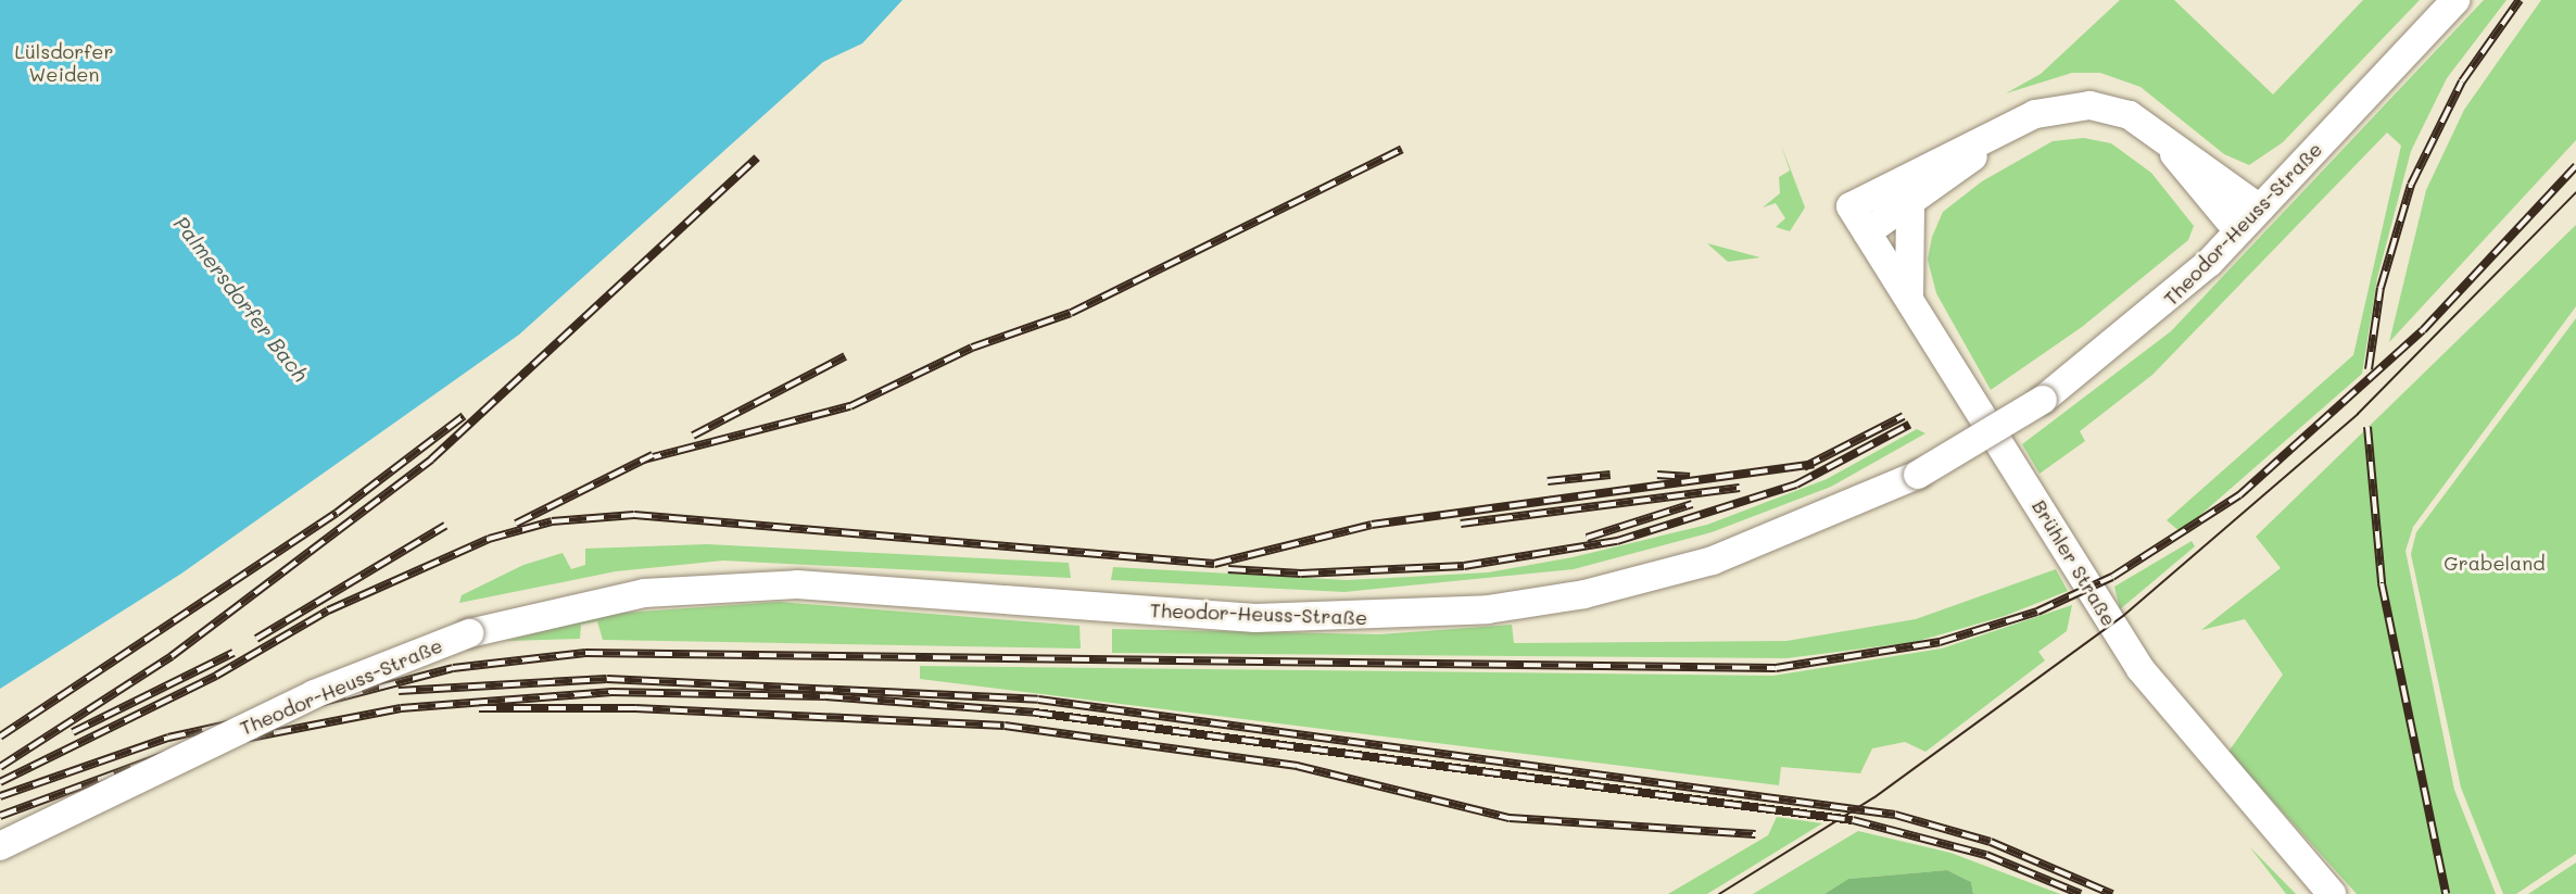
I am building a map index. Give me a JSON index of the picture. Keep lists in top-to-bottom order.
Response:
{
  "streets": {
    "main road": ["Theodor-Heuss-Straße", "Brühler Straße"]
  },
  "water": ["Palmersdorfer Bach"],
  "parks": ["Lülsdorfer Weiden", "Grabeland"]
}
